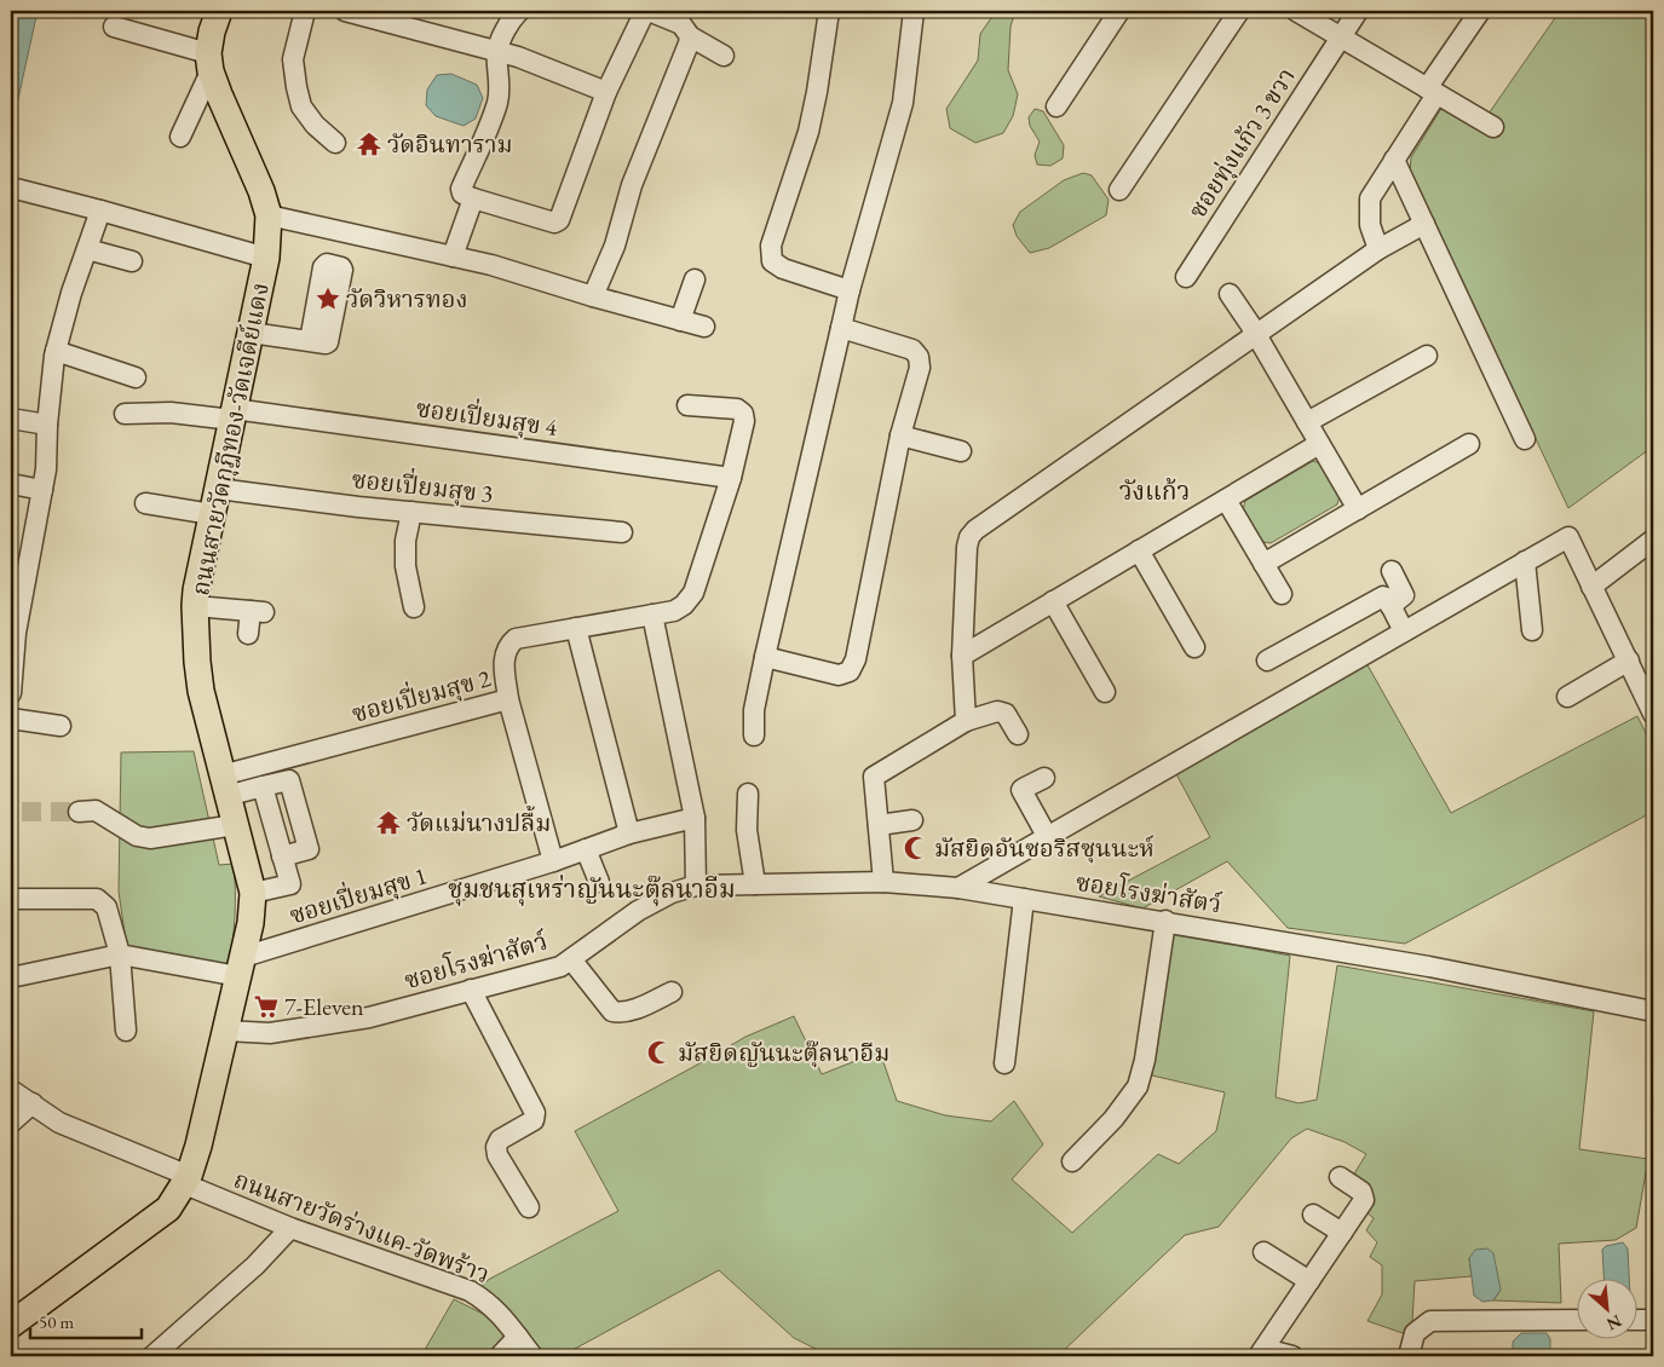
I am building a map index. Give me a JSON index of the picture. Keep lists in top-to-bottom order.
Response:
{
  "streets": {
    "main road": ["ถนนสายวัดกุฎีทอง-วัดเจดีย์แดง"],
    "street": [
      "ซอยทุ่งแก้ว 3 ขวา",
      "ซอยเปี่ยมสุข 4",
      "ซอยเปี่ยมสุข 3",
      "ซอยเปี่ยมสุข 2",
      "ซอยโรงฆ่าสัตว์",
      "ซอยเปี่ยมสุข 1",
      "ถนนสายวัดร่างแค-วัดพร้าว"
    ]
  },
  "crossings": [
    ["ซอยเปี่ยมสุข 4", "ถนนสายวัดกุฎีทอง-วัดเจดีย์แดง"],
    ["ซอยเปี่ยมสุข 4", "ซอยเปี่ยมสุข 2"],
    ["ถนนสายวัดกุฎีทอง-วัดเจดีย์แดง", "ซอยเปี่ยมสุข 3"],
    ["ถนนสายวัดกุฎีทอง-วัดเจดีย์แดง", "ซอยเปี่ยมสุข 2"],
    ["ถนนสายวัดกุฎีทอง-วัดเจดีย์แดง", "ซอยโรงฆ่าสัตว์"],
    ["ถนนสายวัดกุฎีทอง-วัดเจดีย์แดง", "ซอยเปี่ยมสุข 1"],
    ["ถนนสายวัดกุฎีทอง-วัดเจดีย์แดง", "ถนนสายวัดร่างแค-วัดพร้าว"]
  ],
  "districts": ["วังแก้ว", "ชุมชนสุเหร่าญันนะตุ๊ลนาอีม"],
  "places": {
    "temple": ["วัดอินทาราม", "วัดแม่นางปลื้ม"],
    "place": ["วัดวิหารทอง"],
    "mosque": ["มัสยิดอันซอริสซุนนะห์", "มัสยิดญันนะตุ๊ลนาอีม"],
    "supermarket": ["7-Eleven"]
  },
  "scale_bar": "50 m",
  "north": "bottom right"
}
